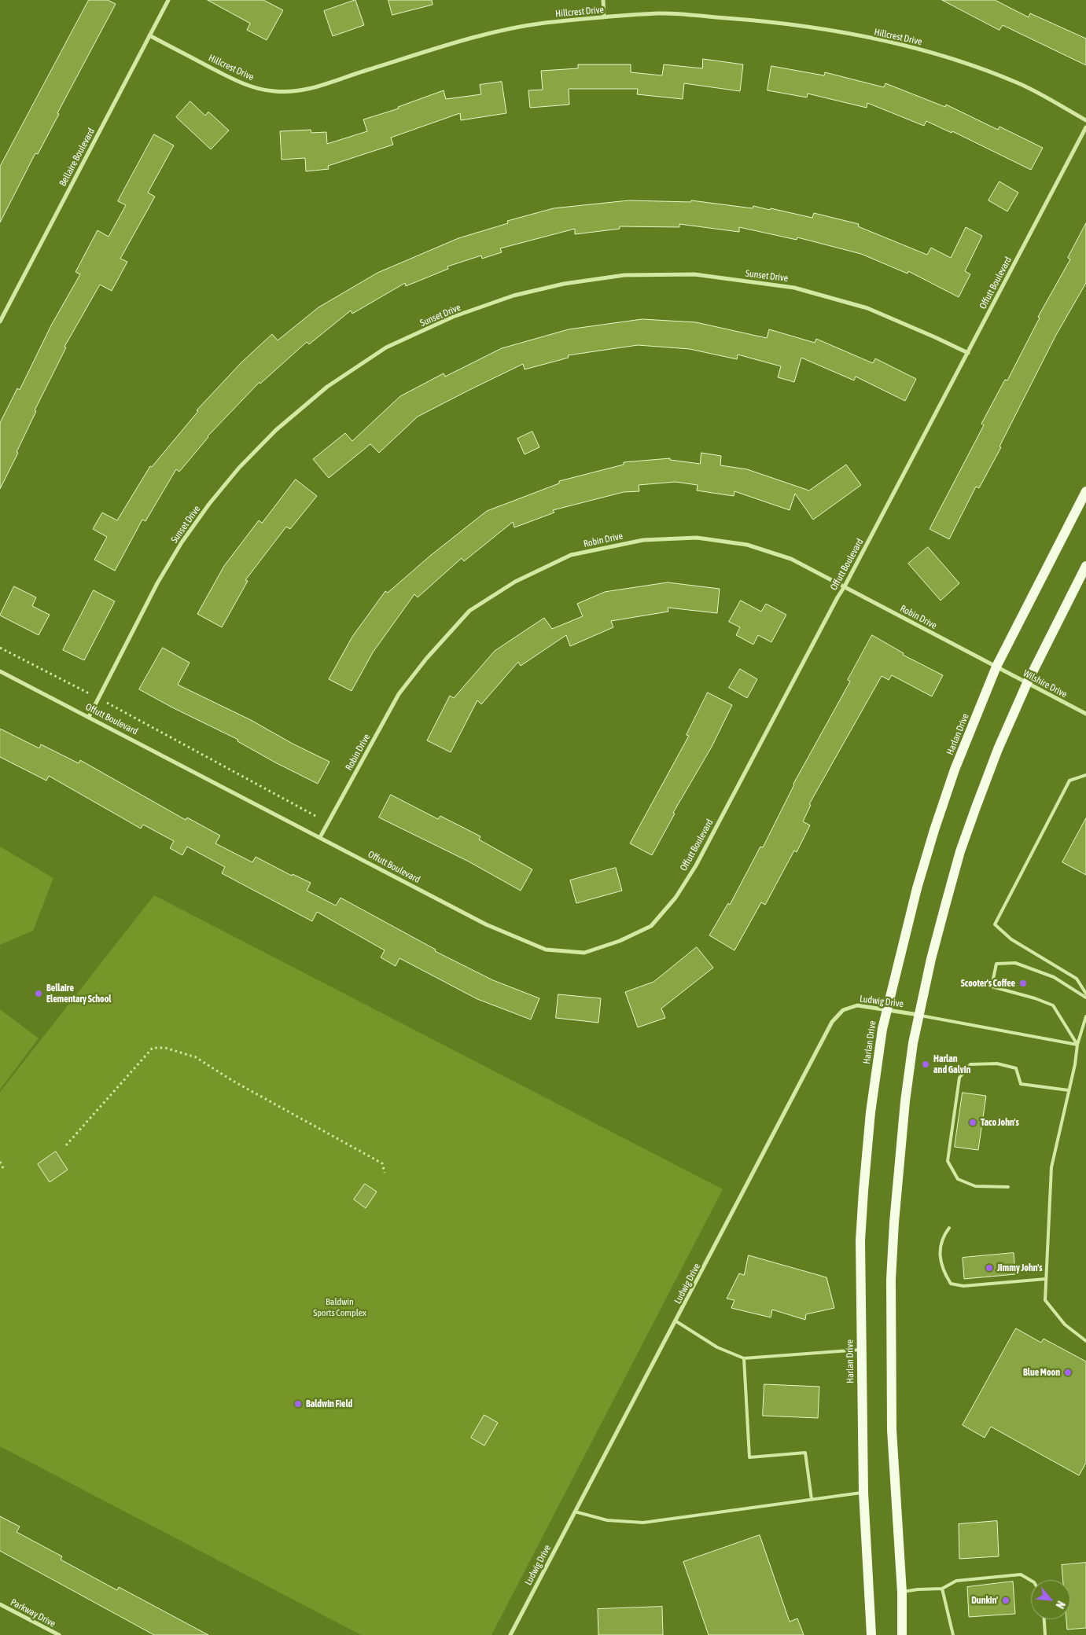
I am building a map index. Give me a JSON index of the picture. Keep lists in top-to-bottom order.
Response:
{
  "streets": {
    "main road": ["Harlan Drive"],
    "street": [
      "Hillcrest Drive",
      "Bellaire Boulevard",
      "Sunset Drive",
      "Offutt Boulevard",
      "Robin Drive",
      "Wilshire Drive",
      "Ludwig Drive",
      "Parkway Drive"
    ]
  },
  "crossings": [
    ["Hillcrest Drive", "Bellaire Boulevard"],
    ["Sunset Drive", "Offutt Boulevard"],
    ["Offutt Boulevard", "Robin Drive"],
    ["Robin Drive", "Wilshire Drive"],
    ["Robin Drive", "Harlan Drive"],
    ["Wilshire Drive", "Harlan Drive"],
    ["Harlan Drive", "Ludwig Drive"]
  ],
  "parks": ["Baldwin Sports Complex"],
  "places": [
    "Scooter's Coffee",
    "Bellaire Elementary School",
    "Harlan and Galvin",
    "Taco John's",
    "Jimmy John's",
    "Blue Moon",
    "Baldwin Field",
    "Dunkin'"
  ],
  "north": "bottom right"
}
